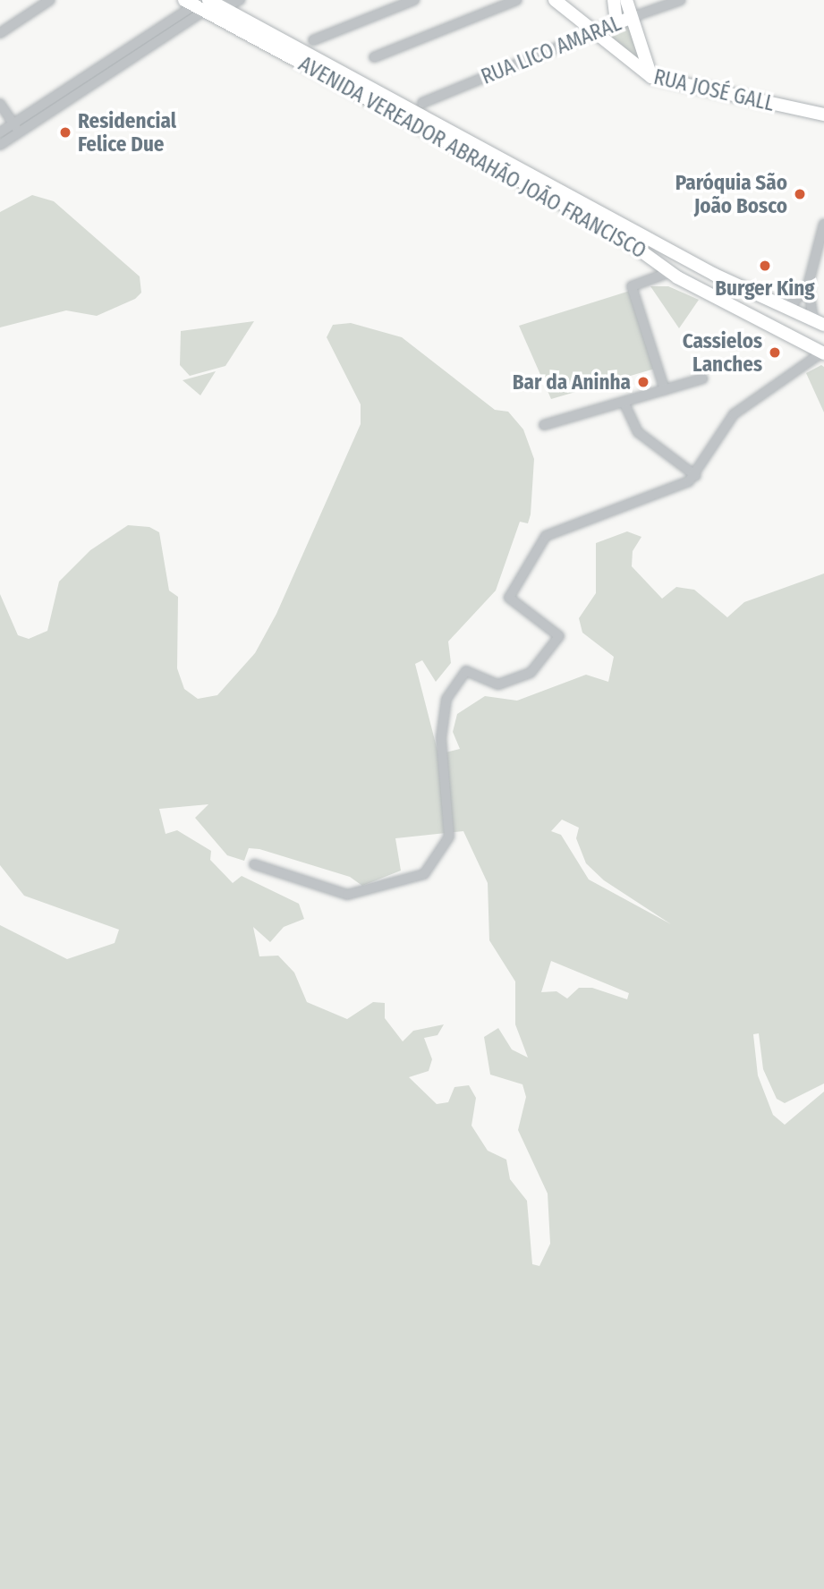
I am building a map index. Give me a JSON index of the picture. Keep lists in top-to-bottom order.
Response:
{
  "streets": {
    "main road": ["RUA LICO AMARAL", "RUA JOSÉ GALL", "AVENIDA VEREADOR ABRAHÃO JOÃO FRANCISCO"]
  },
  "crossings": [
    ["RUA LICO AMARAL", "RUA JOSÉ GALL"]
  ],
  "places": [
    "Residencial Felice Due",
    "Paróquia São João Bosco",
    "Burger King",
    "Cassielos Lanches",
    "Bar da Aninha"
  ]
}
